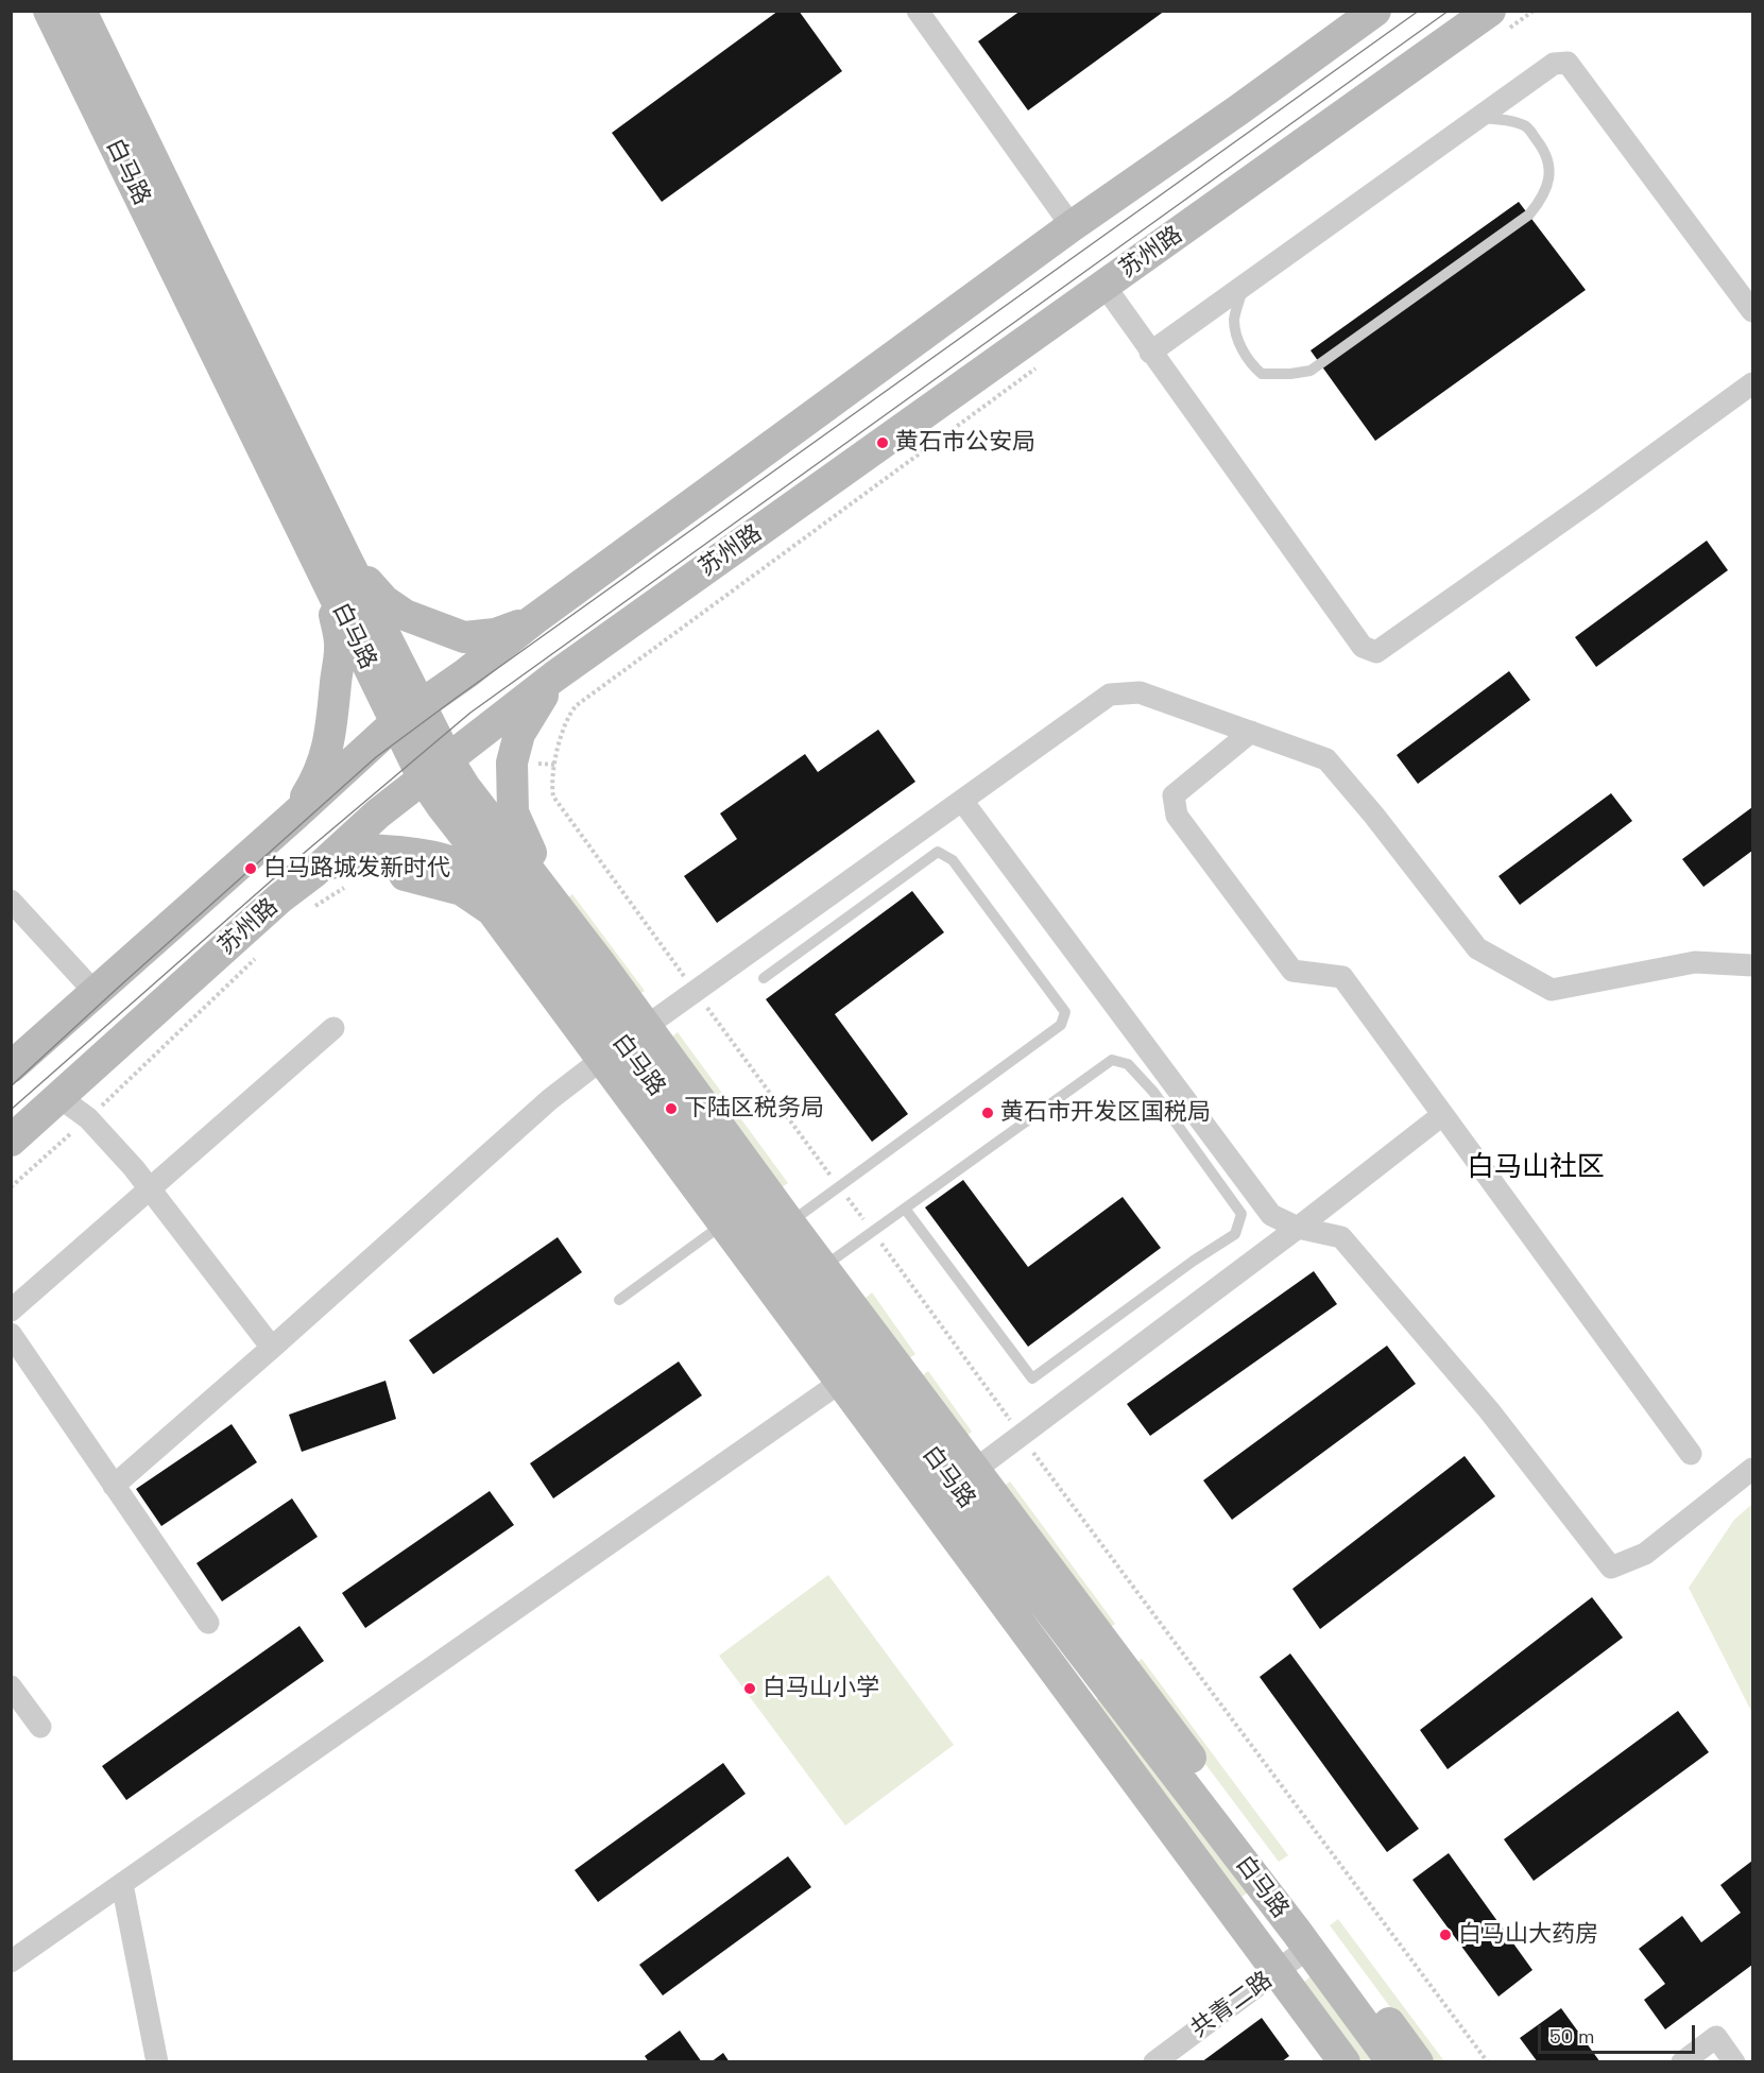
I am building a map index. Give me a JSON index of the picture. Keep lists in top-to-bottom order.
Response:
{
  "streets": {
    "street": ["白马路", "苏州路", "共青二路"]
  },
  "crossings": [
    ["白马路", "苏州路"],
    ["白马路", "共青二路"]
  ],
  "districts": ["白马山社区"],
  "places": [
    "黄石市公安局",
    "白马路城发新时代",
    "下陆区税务局",
    "黄石市开发区国税局",
    "白马山小学",
    "白马山大药房"
  ],
  "scale_bar": "50 m"
}
